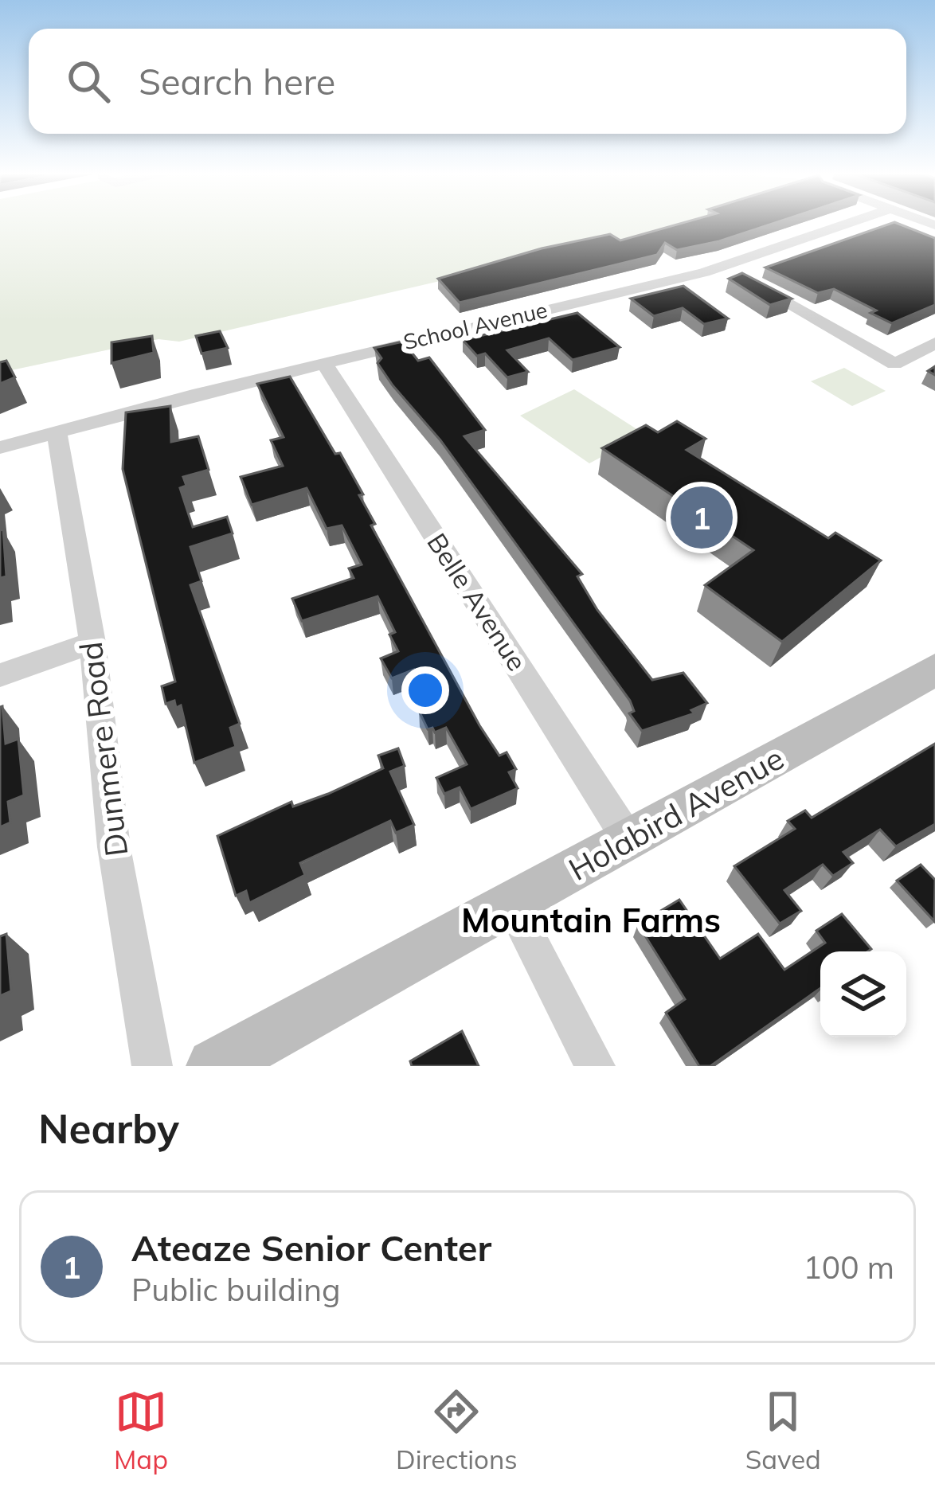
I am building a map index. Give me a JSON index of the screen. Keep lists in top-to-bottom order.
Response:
{
  "streets": {
    "main road": ["Holabird Avenue"],
    "street": ["School Avenue", "Belle Avenue", "Dunmere Road"]
  },
  "crossings": [
    ["School Avenue", "Belle Avenue"],
    ["School Avenue", "Dunmere Road"],
    ["Belle Avenue", "Holabird Avenue"]
  ],
  "districts": ["Mountain Farms"],
  "page": {
    "search": "Search here",
    "pins": "1",
    "heading": "Nearby",
    "list": [
      {
        "mark": "1",
        "name": "Ateaze Senior Center",
        "note": "Public building",
        "value": "100 m"
      }
    ],
    "nav": ["Map", "Directions", "Saved"]
  }
}
